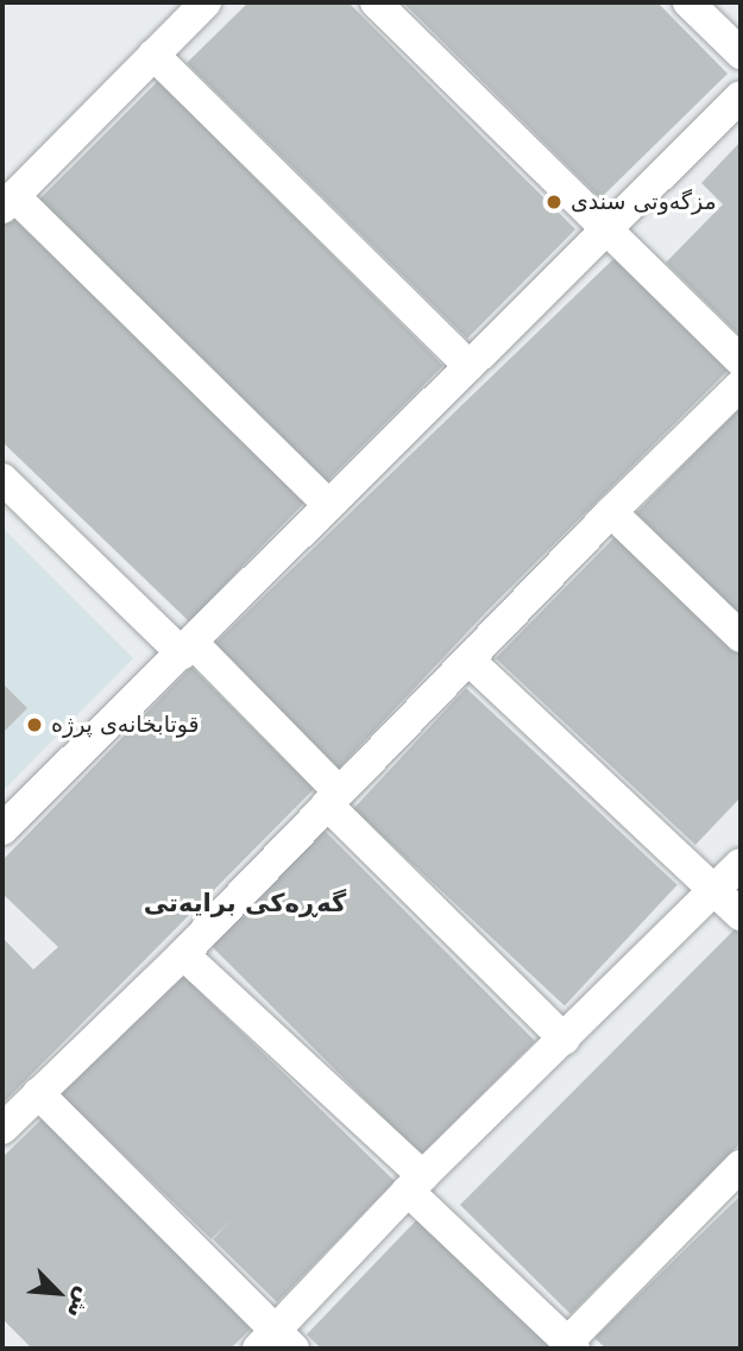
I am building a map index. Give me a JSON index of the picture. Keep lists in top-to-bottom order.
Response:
{
  "districts": ["گەڕەکی برایەتی"],
  "places": ["مزگەوتی سندی", "قوتابخانەی پرژە"],
  "north": "bottom right"
}
